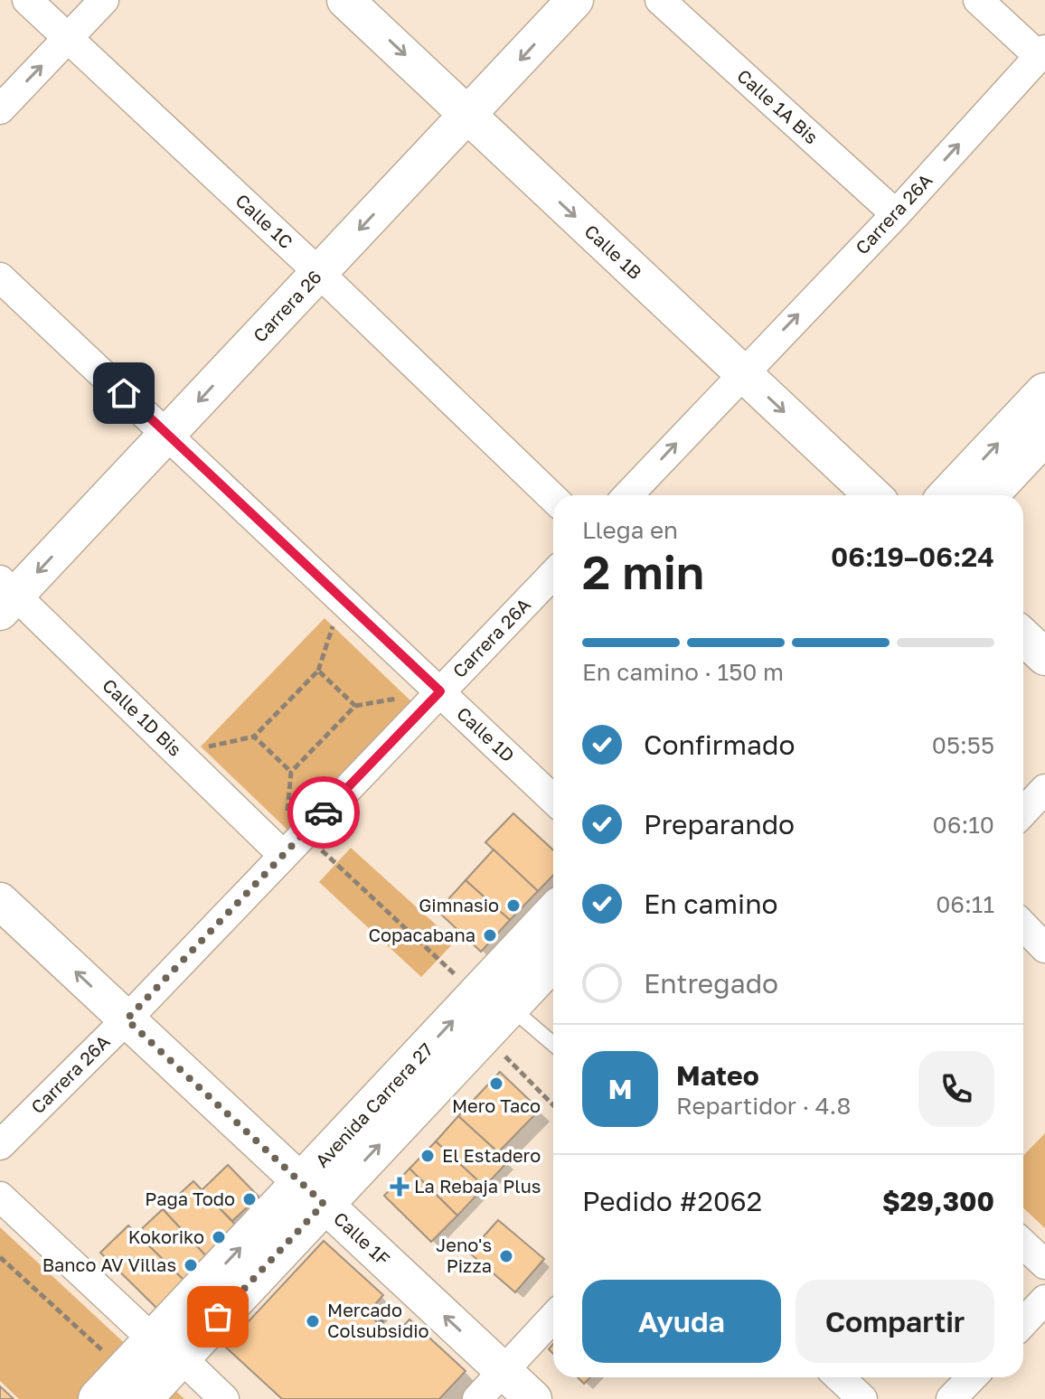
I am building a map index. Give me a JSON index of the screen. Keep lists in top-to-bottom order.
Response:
{
  "streets": {
    "main road": ["Avenida Carrera 27"],
    "street": [
      "Calle 1A Bis",
      "Carrera 26A",
      "Calle 1C",
      "Calle 1B",
      "Carrera 26",
      "Calle 1D Bis",
      "Calle 1D",
      "Calle 1F"
    ]
  },
  "crossings": [
    ["Calle 1A Bis", "Carrera 26A"],
    ["Carrera 26A", "Calle 1B"],
    ["Carrera 26A", "Calle 1D Bis"],
    ["Carrera 26A", "Calle 1D"],
    ["Carrera 26A", "Calle 1F"],
    ["Calle 1C", "Carrera 26"],
    ["Calle 1B", "Carrera 26"],
    ["Carrera 26", "Calle 1D Bis"],
    ["Carrera 26", "Calle 1D"],
    ["Avenida Carrera 27", "Calle 1F"]
  ],
  "one_way": [
    "Carrera 26A",
    "Calle 1B",
    "Carrera 26",
    "Avenida Carrera 27",
    "Calle 1F"
  ],
  "places": {
    "other": [
      "Gimnasio",
      "Copacabana",
      "Mero Taco",
      "El Estadero",
      "Paga Todo",
      "Kokoriko",
      "Jeno's Pizza",
      "Banco AV Villas",
      "Mercado Colsubsidio"
    ],
    "health": ["La Rebaja Plus"]
  },
  "page": {
    "heading": ["2 min", "Llega en", "06:19–06:24"],
    "panel": [
      "Mateo",
      "Repartidor · 4.8",
      "Pedido #2062",
      "$29,300"
    ],
    "bar": "En camino · 150 m",
    "list": [
      ["Confirmado", "05:55"],
      ["Preparando", "06:10"],
      ["En camino", "06:11"],
      "Entregado"
    ],
    "round": "M",
    "buttons": ["Ayuda", "Compartir"]
  }
}
